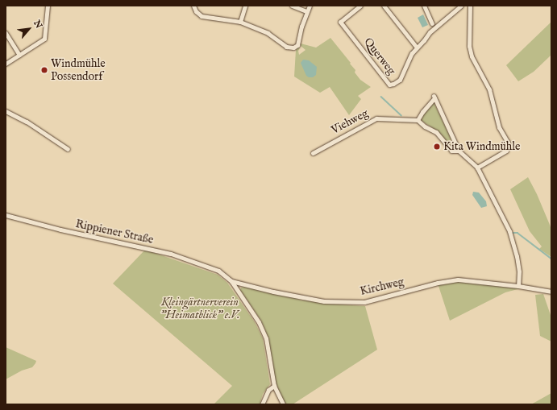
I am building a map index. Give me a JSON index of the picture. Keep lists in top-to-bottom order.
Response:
{
  "streets": {
    "street": [
      "Querweg",
      "Viehweg",
      "Rippiener Straße",
      "Kirchweg"
    ]
  },
  "crossings": [
    ["Rippiener Straße", "Kirchweg"]
  ],
  "parks": ["Kleingärtnerverein \"Heimatblick\" e.V."],
  "places": ["Windmühle Possendorf", "Kita Windmühle"],
  "north": "top right"
}
